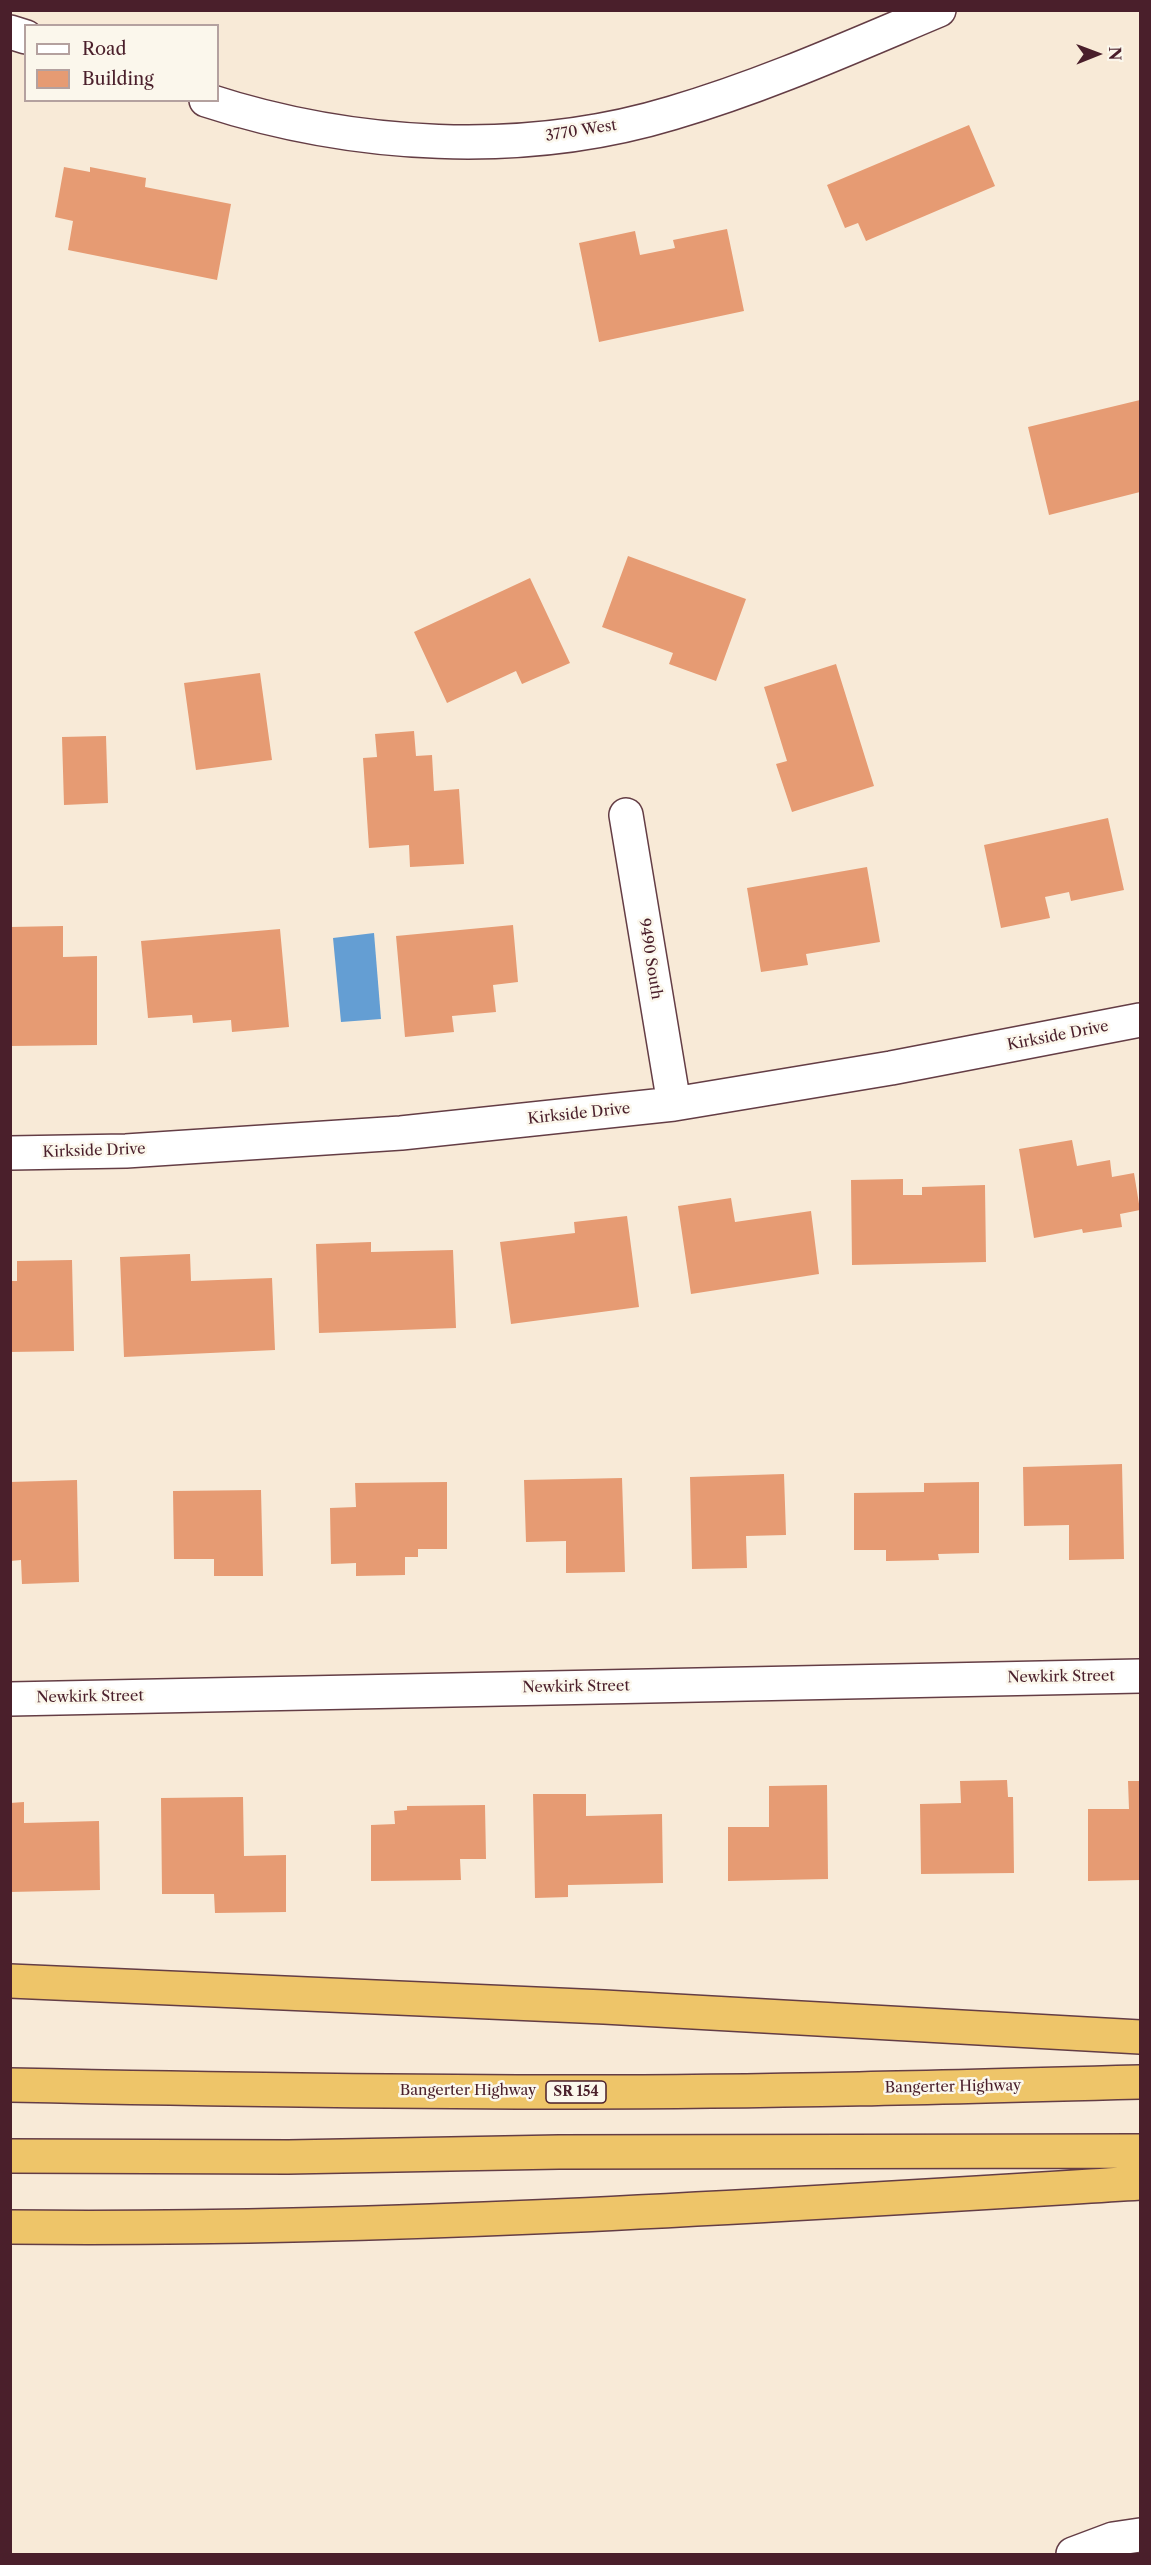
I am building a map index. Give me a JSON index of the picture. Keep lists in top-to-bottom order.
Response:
{
  "streets": {
    "highway": ["Bangerter Highway", "SR 154"],
    "street": [
      "3770 West",
      "9490 South",
      "Kirkside Drive",
      "Newkirk Street"
    ]
  },
  "crossings": [
    ["9490 South", "Kirkside Drive"]
  ],
  "legend": ["Road", "Building"],
  "north": "right"
}
